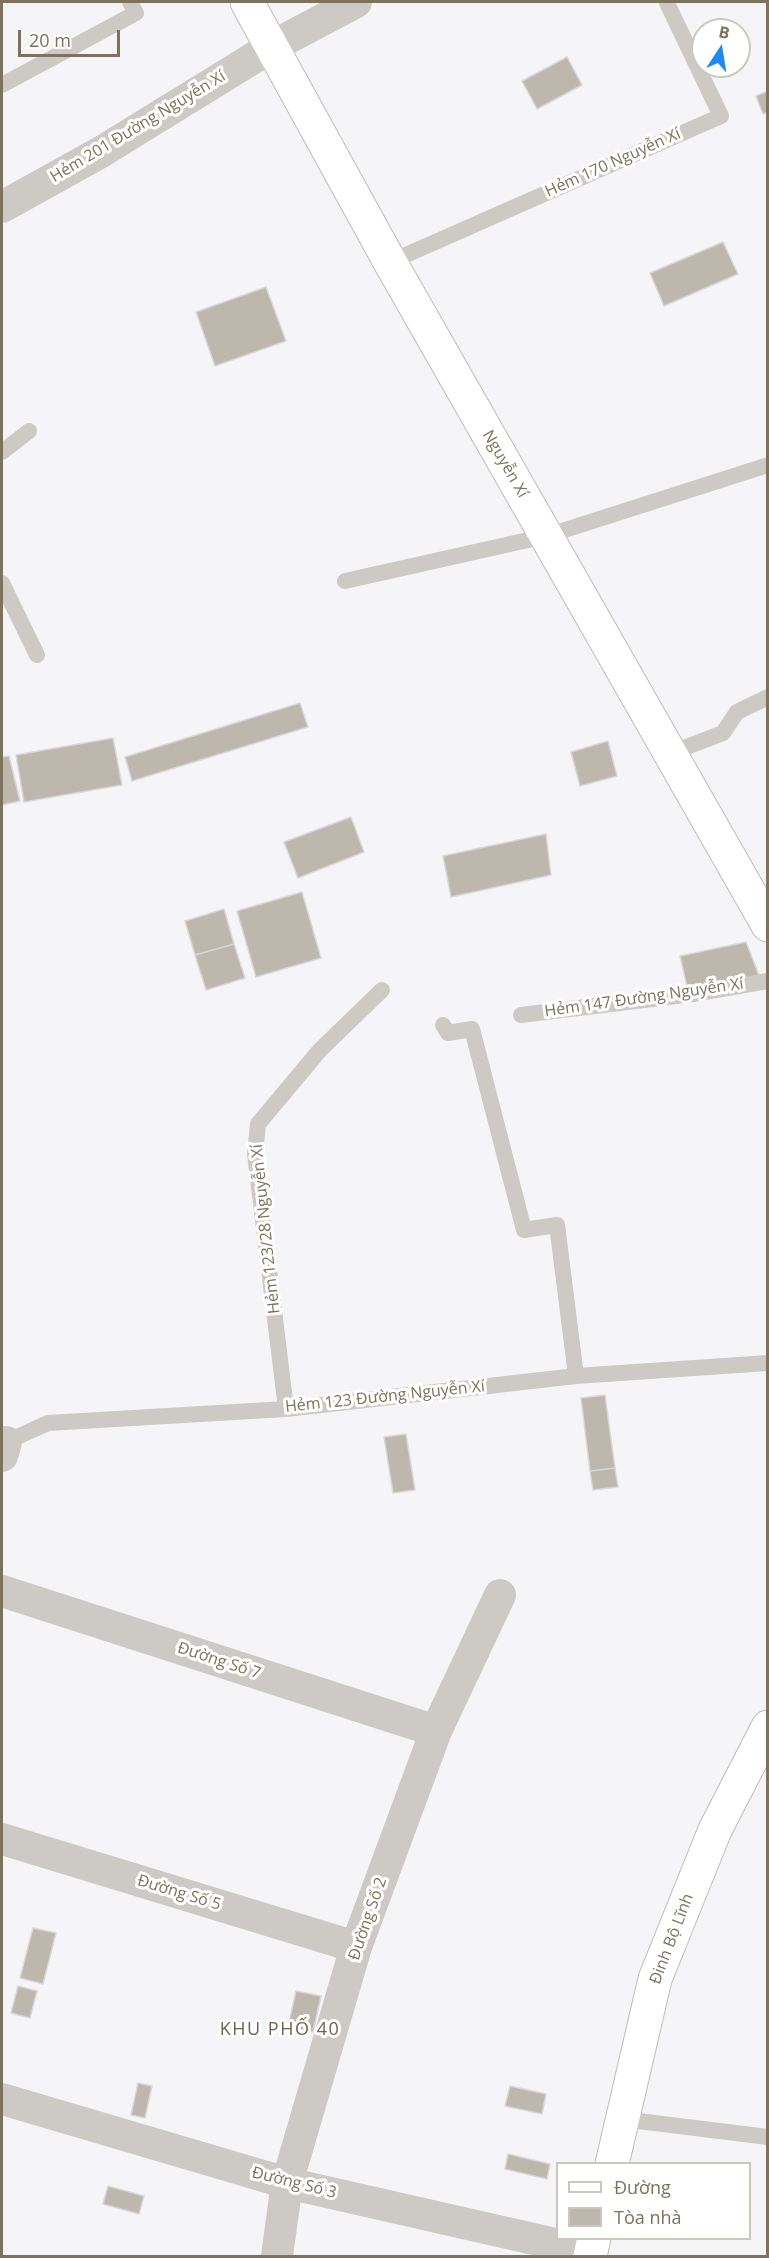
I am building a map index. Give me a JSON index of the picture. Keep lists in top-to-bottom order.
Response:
{
  "streets": {
    "main road": ["Nguyễn Xí", "Đinh Bộ Lĩnh"],
    "street": [
      "Hẻm 201 Đường Nguyễn Xí",
      "Đường Số 7",
      "Đường Số 5",
      "Đường Số 2",
      "Đường Số 3"
    ],
    "lane": [
      "Hẻm 170 Nguyễn Xí",
      "Hẻm 147 Đường Nguyễn Xí",
      "Hẻm 123/28 Nguyễn Xí",
      "Hẻm 123 Đường Nguyễn Xí"
    ]
  },
  "crossings": [
    ["Hẻm 201 Đường Nguyễn Xí", "Nguyễn Xí"],
    ["Hẻm 170 Nguyễn Xí", "Nguyễn Xí"],
    ["Hẻm 123/28 Nguyễn Xí", "Hẻm 123 Đường Nguyễn Xí"],
    ["Đường Số 7", "Đường Số 2"],
    ["Đường Số 5", "Đường Số 2"],
    ["Đường Số 2", "Đường Số 3"]
  ],
  "districts": ["KHU PHỐ 40"],
  "legend": ["Đường", "Tòa nhà"],
  "scale_bar": "20 m",
  "north": "top"
}
